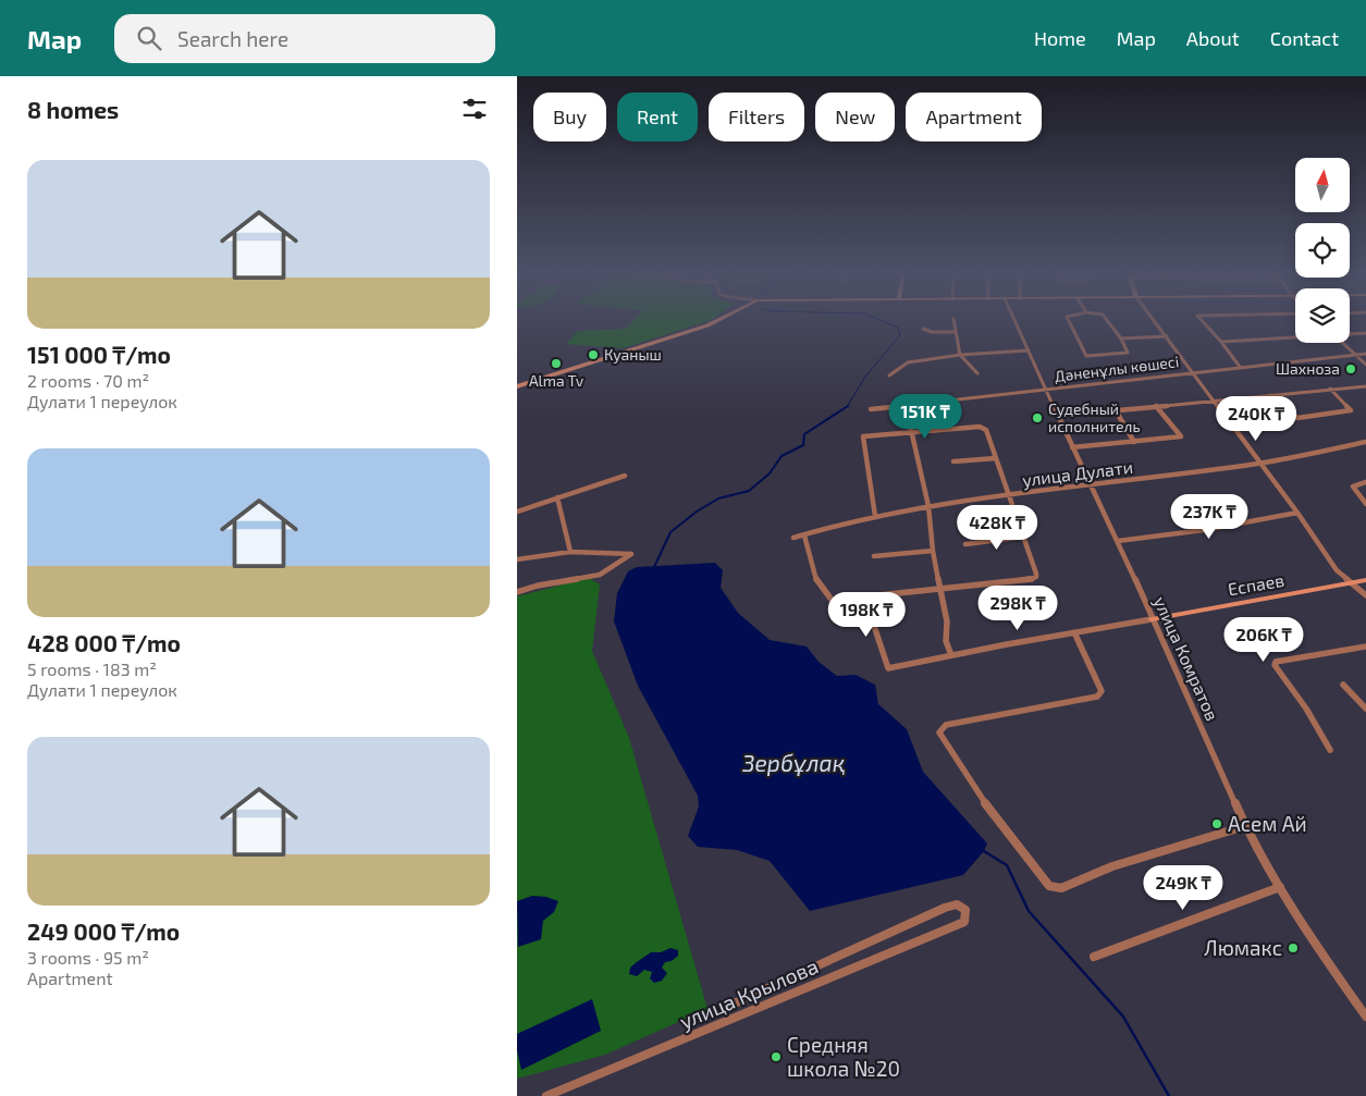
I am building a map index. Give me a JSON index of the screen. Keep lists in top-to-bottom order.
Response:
{
  "streets": {
    "main road": ["Еспаев"],
    "street": [
      "Дәненұлы көшесі",
      "улица Дулати",
      "улица Комратов",
      "улица Крылова"
    ]
  },
  "crossings": [
    ["Дәненұлы көшесі", "улица Комратов"],
    ["улица Дулати", "улица Комратов"],
    ["Еспаев", "улица Комратов"]
  ],
  "water": ["Зербұлақ"],
  "places": [
    "Куаныш",
    "Alma Tv",
    "Шахноза",
    "Судебный исполнитель",
    "Асем Ай",
    "Люмакс",
    "Средняя школа №20"
  ],
  "north": "top",
  "page": {
    "header": "Map",
    "search": "Search here",
    "nav": [
      "Home",
      "Map",
      "About",
      "Contact"
    ],
    "heading": "8 homes",
    "chip": [
      "Buy",
      "Rent",
      "Filters",
      "New",
      "Apartment"
    ],
    "list": [
      {
        "name": "151 000 ₸/mo",
        "note": "2 rooms · 70 m² · Дулати 1 переулок"
      },
      {
        "name": "428 000 ₸/mo",
        "note": "5 rooms · 183 m² · Дулати 1 переулок"
      },
      {
        "name": "249 000 ₸/mo",
        "note": "3 rooms · 95 m² · Apartment"
      }
    ],
    "price": [
      "151K ₸",
      "240K ₸",
      "237K ₸",
      "428K ₸",
      "298K ₸",
      "198K ₸",
      "206K ₸",
      "249K ₸"
    ]
  }
}
